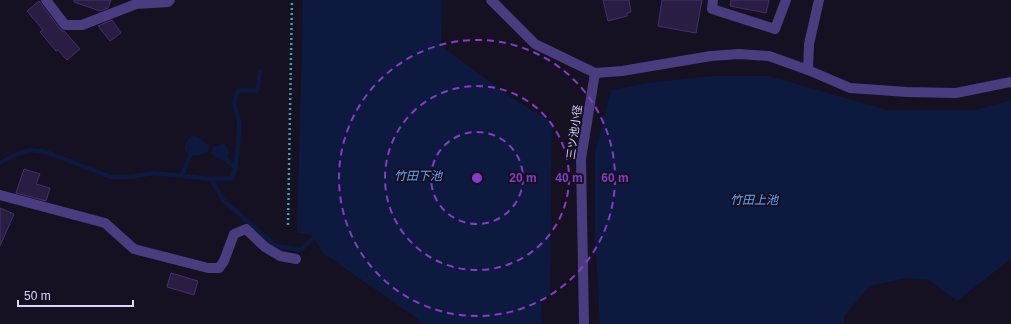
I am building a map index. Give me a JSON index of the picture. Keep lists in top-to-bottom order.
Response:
{
  "streets": {
    "street": ["三ツ池小径"]
  },
  "water": ["竹田下池", "竹田上池"],
  "scale_bar": "50 m",
  "rings": ["20 m", "40 m", "60 m"]
}
